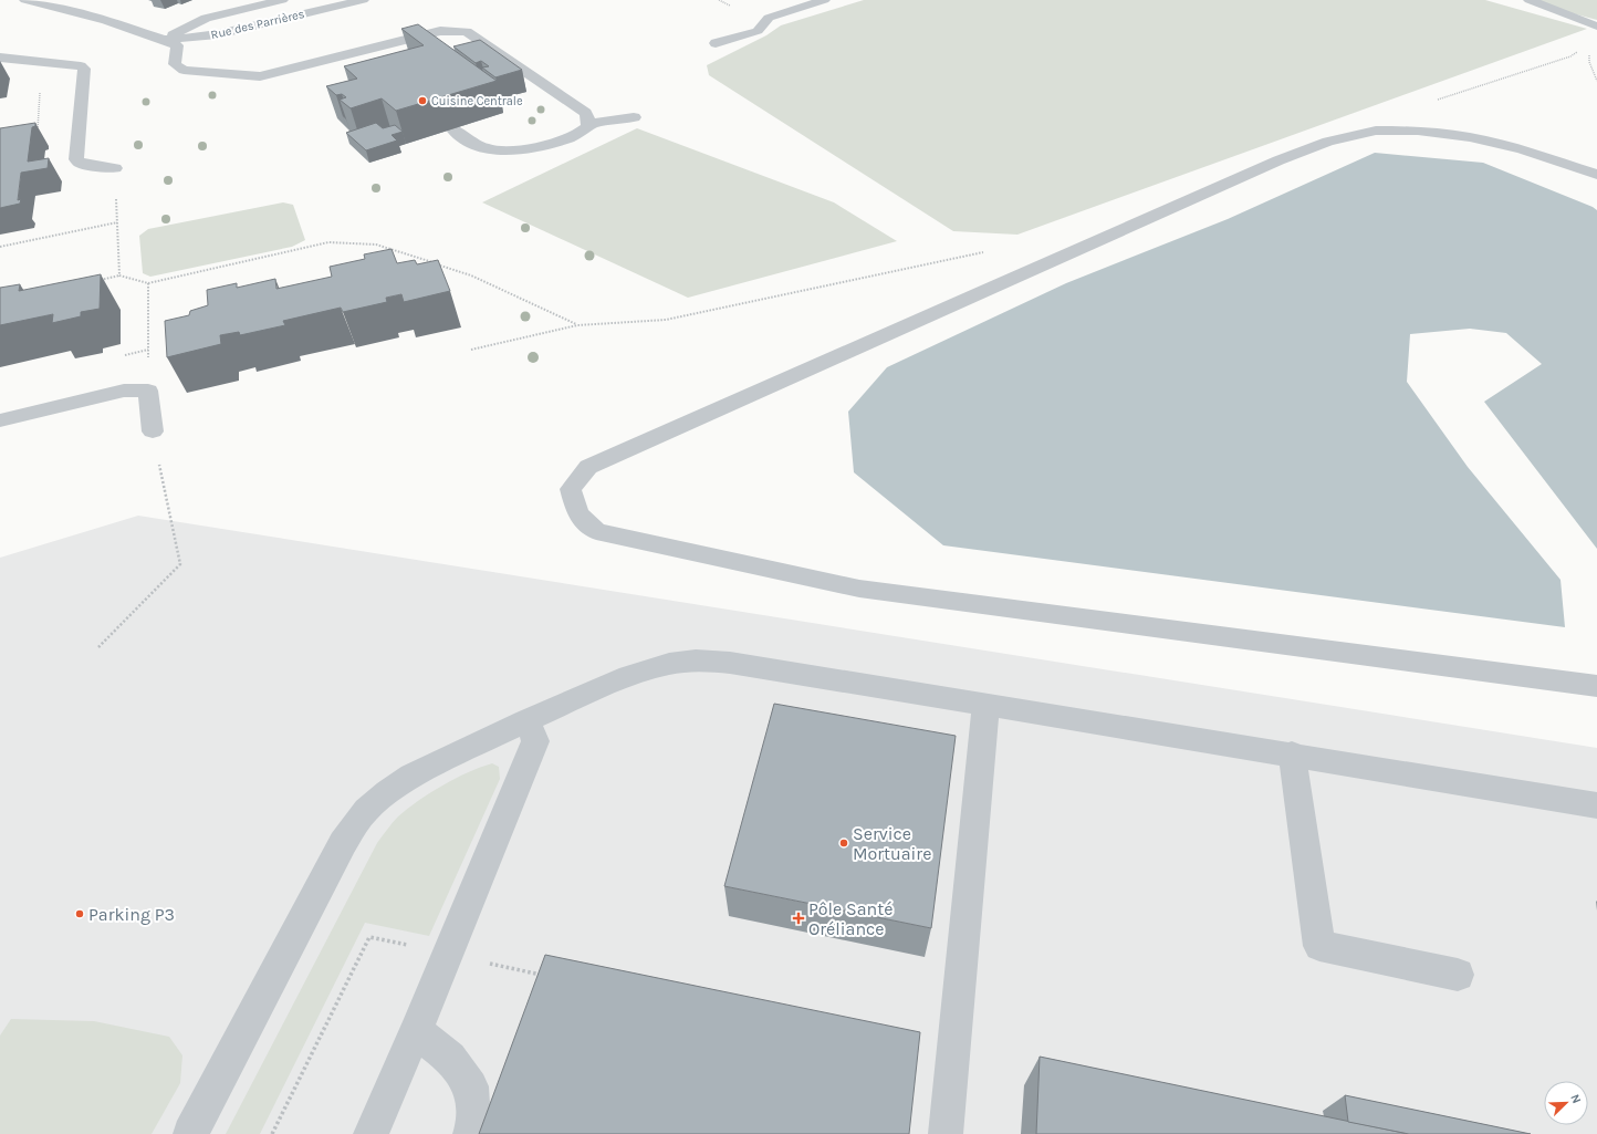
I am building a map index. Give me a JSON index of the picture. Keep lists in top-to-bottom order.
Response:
{
  "streets": {
    "street": ["Rue des Parrières"]
  },
  "places": {
    "other": ["Cuisine Centrale", "Service Mortuaire", "Parking P3"],
    "health": ["Pôle Santé Oréliance"]
  },
  "north": "top right"
}
